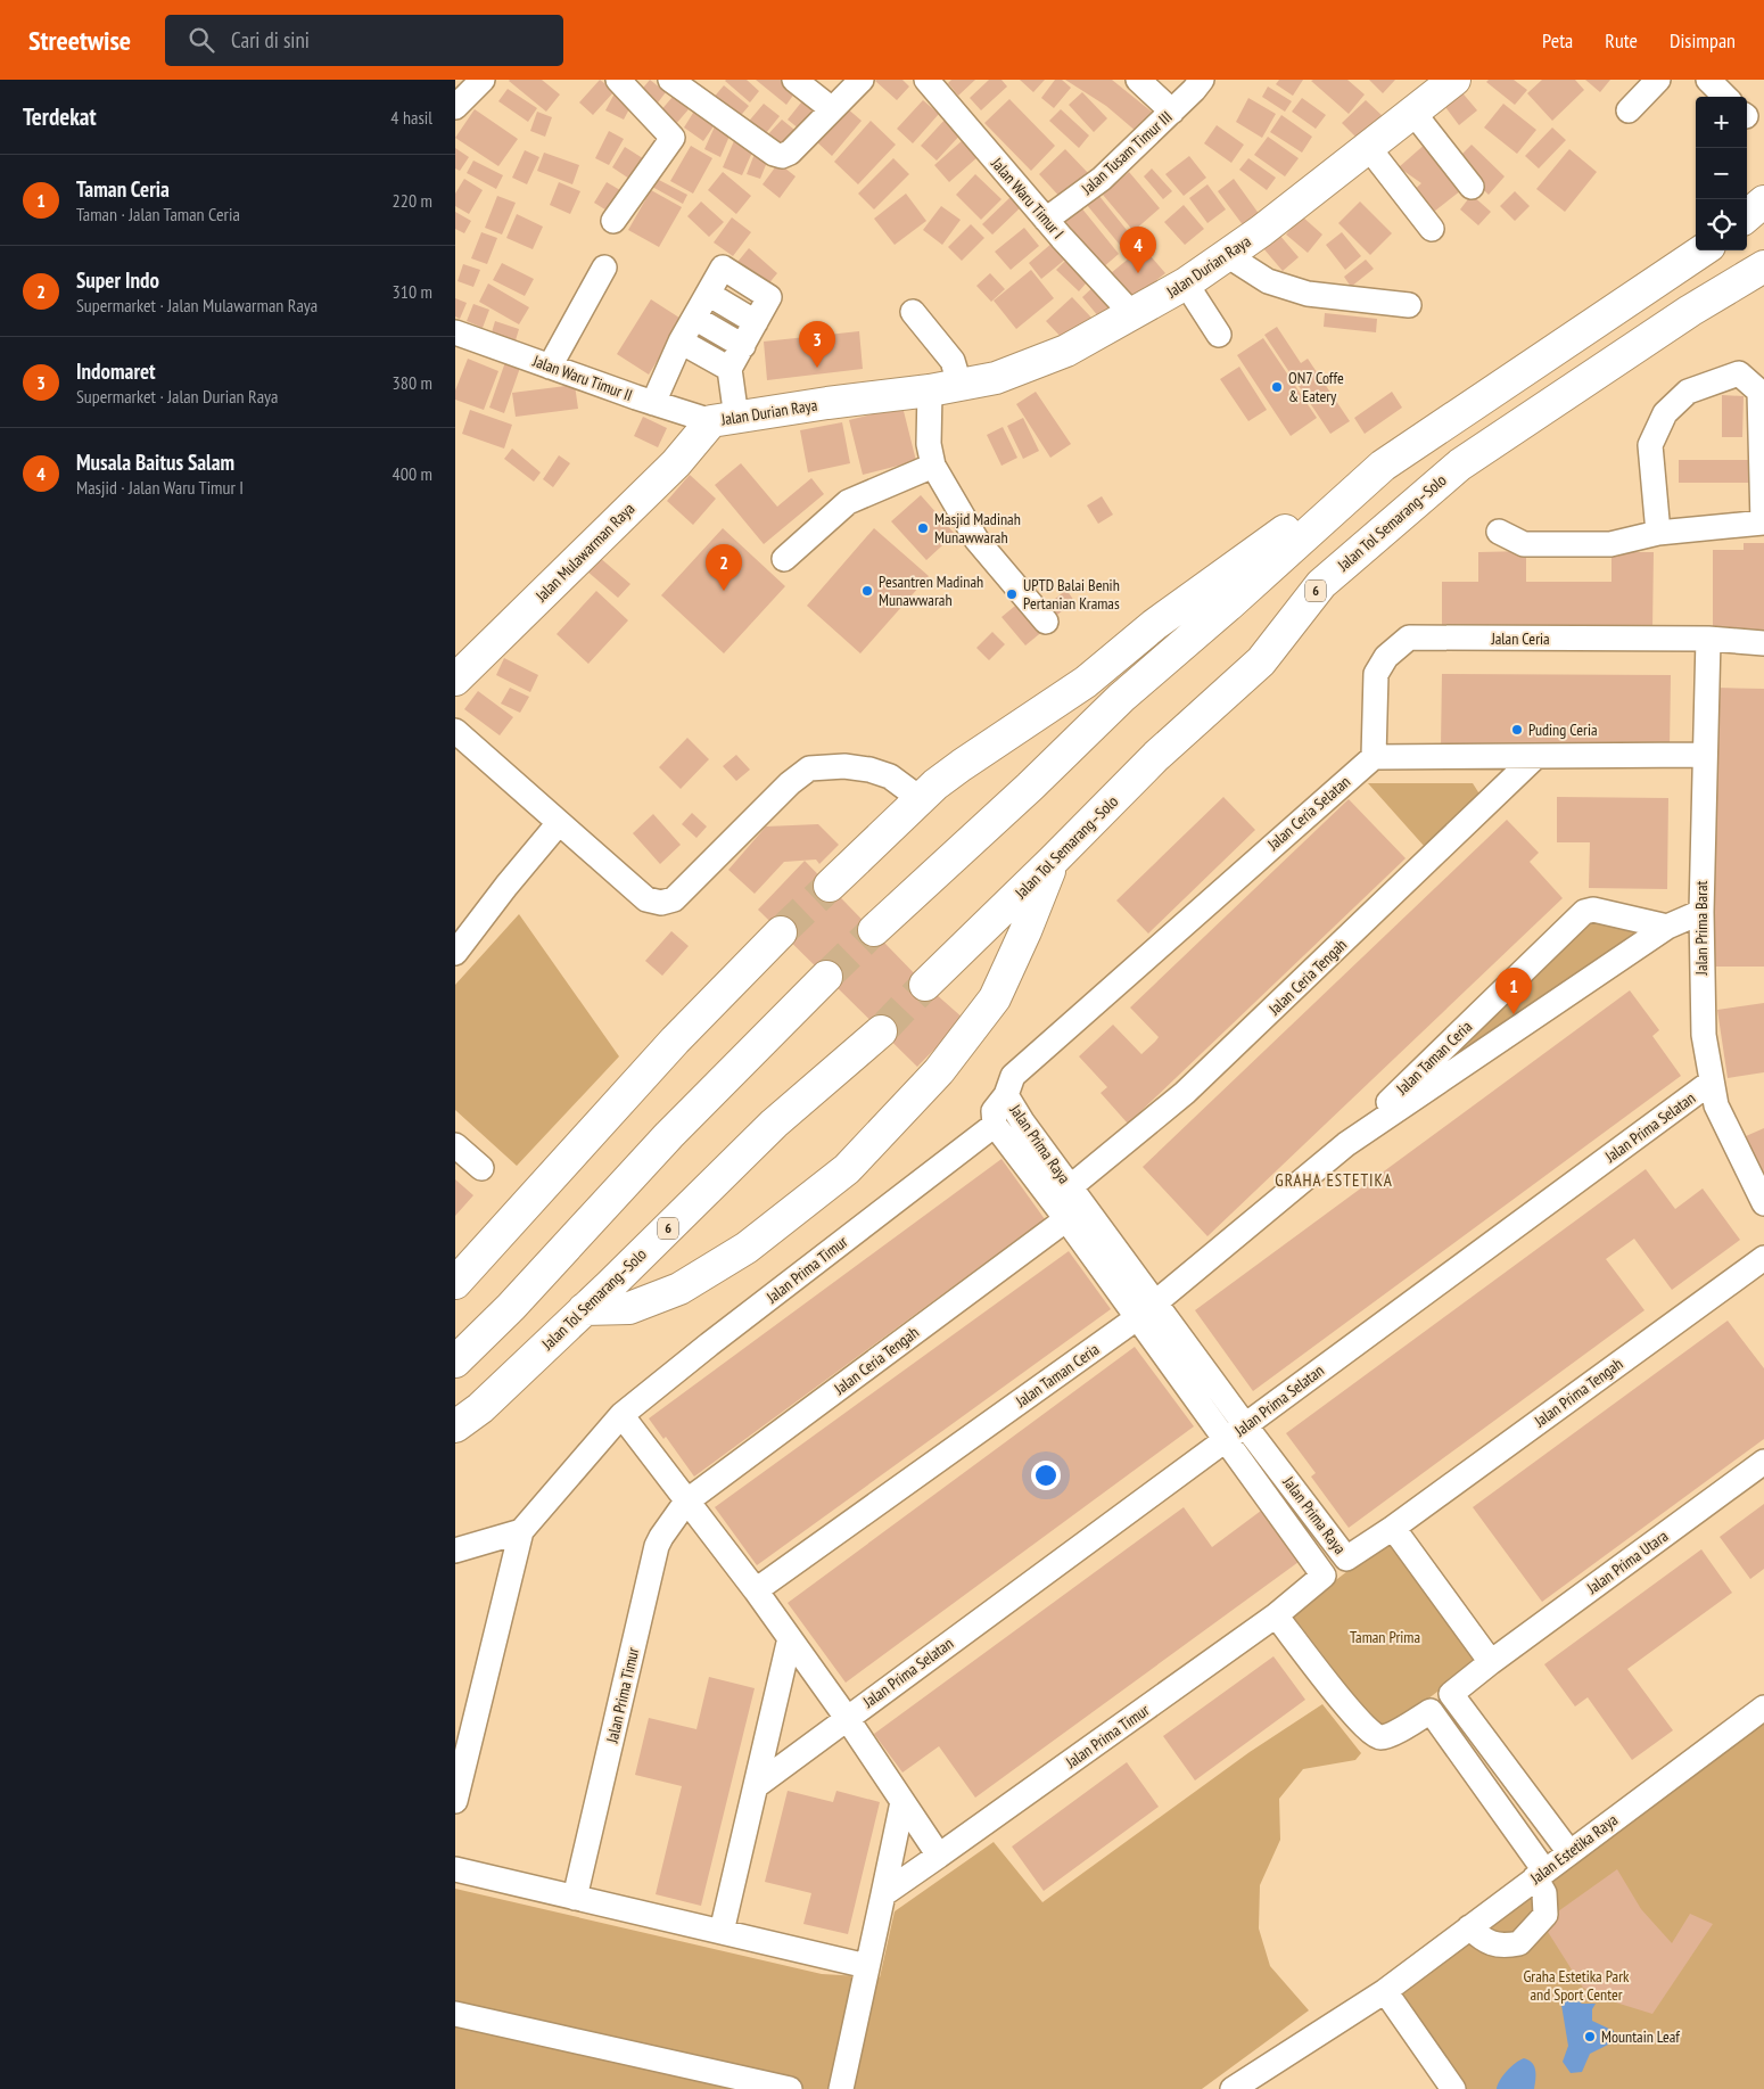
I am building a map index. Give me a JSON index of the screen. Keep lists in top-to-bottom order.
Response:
{
  "streets": {
    "main road": [
      "Jalan Durian Raya",
      "Jalan Tol Semarang–Solo",
      "Jalan Mulawarman Raya",
      "6"
    ],
    "street": [
      "Jalan Tusam Timur III",
      "Jalan Waru Timur I",
      "Jalan Waru Timur II",
      "Jalan Ceria",
      "Jalan Ceria Selatan",
      "Jalan Prima Barat",
      "Jalan Ceria Tengah",
      "Jalan Taman Ceria",
      "Jalan Prima Selatan",
      "Jalan Prima Raya",
      "Jalan Prima Timur",
      "Jalan Prima Tengah",
      "Jalan Prima Utara",
      "Jalan Estetika Raya"
    ]
  },
  "crossings": [
    ["Jalan Tusam Timur III", "Jalan Waru Timur I"],
    ["Jalan Waru Timur I", "Jalan Durian Raya"],
    ["Jalan Durian Raya", "Jalan Waru Timur II"],
    ["Jalan Durian Raya", "Jalan Mulawarman Raya"],
    ["Jalan Waru Timur II", "Jalan Mulawarman Raya"],
    ["Jalan Ceria", "Jalan Ceria Selatan"],
    ["Jalan Ceria", "Jalan Prima Barat"],
    ["Jalan Ceria Selatan", "Jalan Prima Raya"],
    ["Jalan Prima Barat", "Jalan Taman Ceria"],
    ["Jalan Prima Barat", "Jalan Prima Selatan"],
    ["Jalan Ceria Tengah", "Jalan Prima Raya"],
    ["Jalan Ceria Tengah", "Jalan Prima Timur"],
    ["Jalan Taman Ceria", "Jalan Prima Raya"],
    ["Jalan Prima Selatan", "Jalan Prima Raya"],
    ["Jalan Prima Raya", "Jalan Prima Timur"],
    ["Jalan Prima Raya", "Jalan Prima Tengah"]
  ],
  "districts": ["GRAHA ESTETIKA"],
  "parks": ["Taman Prima", "Graha Estetika Park and Sport Center"],
  "places": [
    "ON7 Coffe & Eatery",
    "Masjid Madinah Munawwarah",
    "Pesantren Madinah Munawwarah",
    "UPTD Balai Benih Pertanian Kramas",
    "Puding Ceria",
    "Mountain Leaf"
  ],
  "page": {
    "header": "Streetwise",
    "search": "Cari di sini",
    "nav": ["Peta", "Rute", "Disimpan"],
    "heading": ["Terdekat", "4 hasil"],
    "map_buttons": ["+", "−"],
    "list": [
      {
        "mark": "1",
        "name": "Taman Ceria",
        "note": "Taman · Jalan Taman Ceria",
        "value": "220 m"
      },
      {
        "mark": "2",
        "name": "Super Indo",
        "note": "Supermarket · Jalan Mulawarman Raya",
        "value": "310 m"
      },
      {
        "mark": "3",
        "name": "Indomaret",
        "note": "Supermarket · Jalan Durian Raya",
        "value": "380 m"
      },
      {
        "mark": "4",
        "name": "Musala Baitus Salam",
        "note": "Masjid · Jalan Waru Timur I",
        "value": "400 m"
      }
    ],
    "pins": [
      "4",
      "3",
      "2",
      "1"
    ]
  }
}
